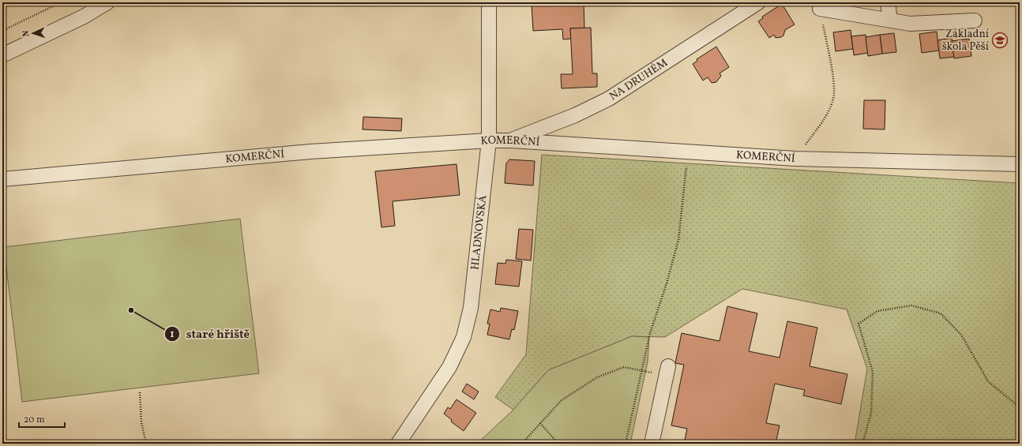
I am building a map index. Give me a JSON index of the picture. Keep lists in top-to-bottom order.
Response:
{
  "streets": {
    "street": ["NA DRUHÉM", "KOMERČNÍ", "HLADNOVSKÁ"]
  },
  "crossings": [
    ["NA DRUHÉM", "KOMERČNÍ"],
    ["KOMERČNÍ", "HLADNOVSKÁ"]
  ],
  "places": {
    "school or university": ["Základní škola Pěší"],
    "other": ["staré hřiště"]
  },
  "scale_bar": "20 m",
  "north": "left"
}
